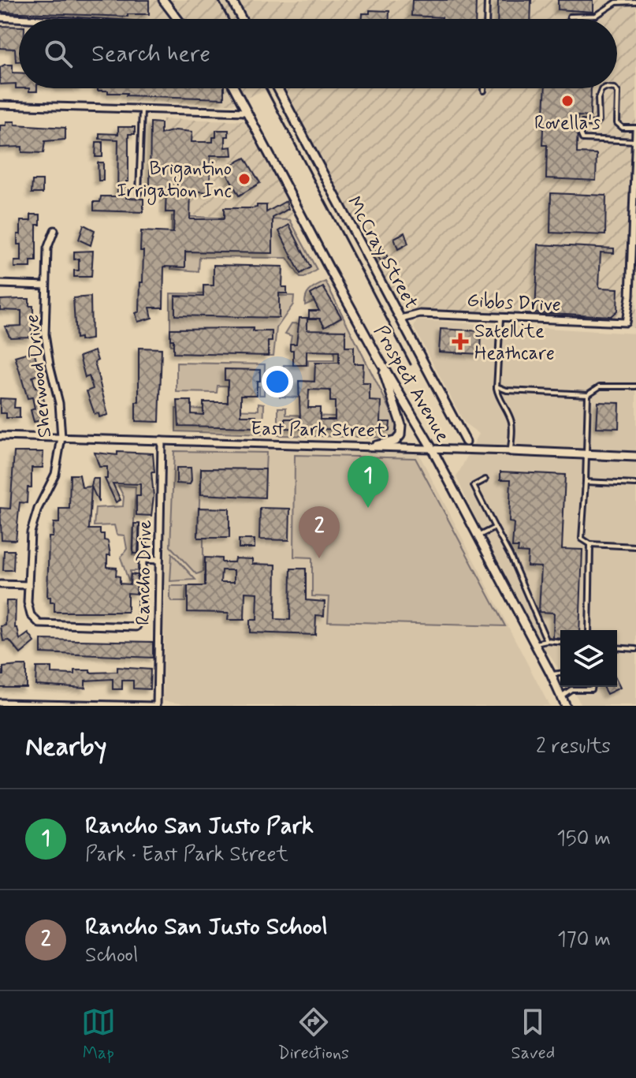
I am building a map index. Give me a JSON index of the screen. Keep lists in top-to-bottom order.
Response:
{
  "streets": {
    "street": [
      "McCray Street",
      "Gibbs Drive",
      "Sherwood Drive",
      "Prospect Avenue",
      "East Park Street",
      "Rancho Drive"
    ]
  },
  "crossings": [
    ["McCray Street", "Gibbs Drive"],
    ["Sherwood Drive", "East Park Street"],
    ["Prospect Avenue", "East Park Street"],
    ["East Park Street", "Rancho Drive"]
  ],
  "places": {
    "other": ["Rovella's", "Brigantino Irrigation Inc"],
    "health": ["Satellite Heathcare"]
  },
  "page": {
    "search": "Search here",
    "pins": ["1", "2"],
    "heading": ["Nearby", "2 results"],
    "list": [
      {
        "mark": "1",
        "name": "Rancho San Justo Park",
        "note": "Park · East Park Street",
        "value": "150 m"
      },
      {
        "mark": "2",
        "name": "Rancho San Justo School",
        "note": "School",
        "value": "170 m"
      }
    ],
    "nav": ["Map", "Directions", "Saved"]
  }
}
